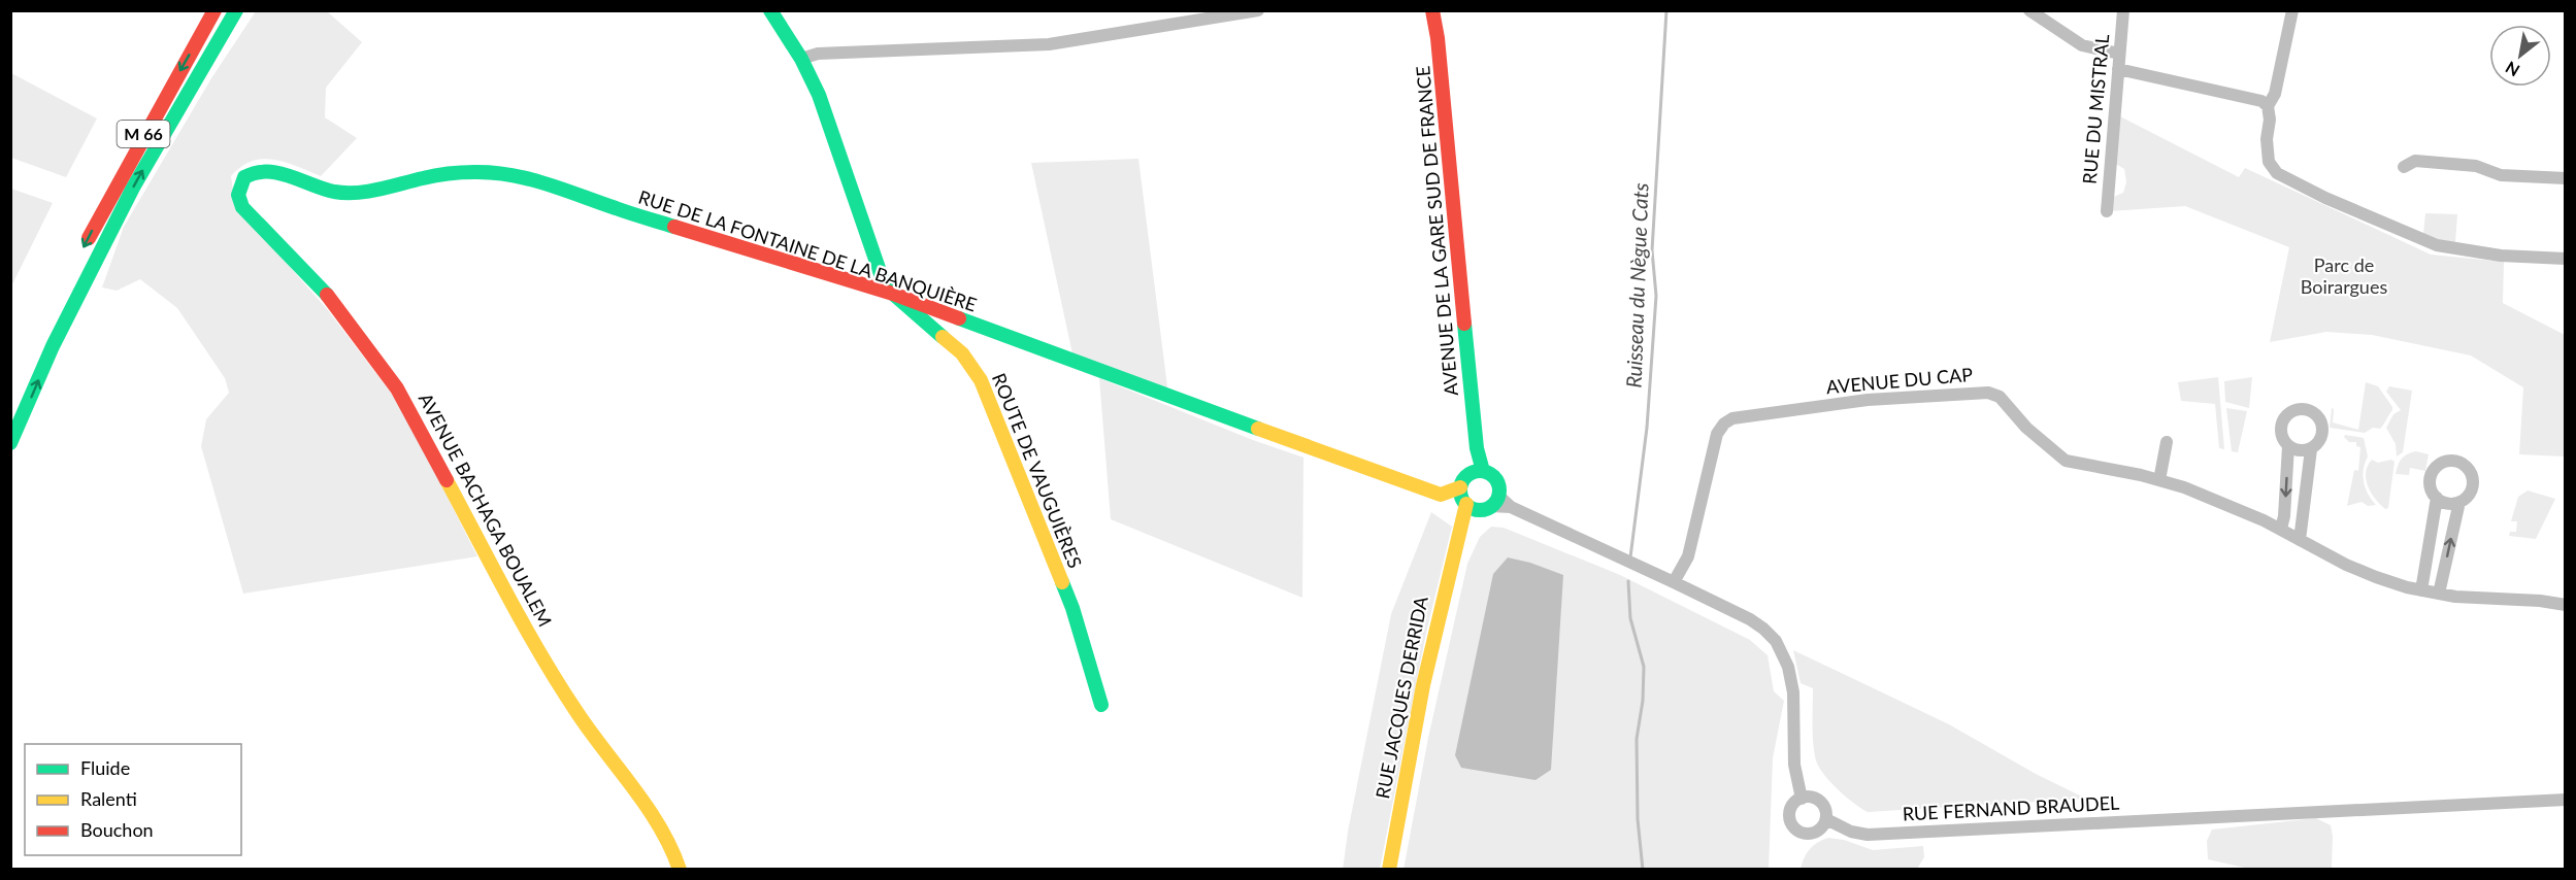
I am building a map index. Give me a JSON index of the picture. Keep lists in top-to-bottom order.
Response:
{
  "streets": {
    "main road": [
      "M 66",
      "AVENUE DE LA GARE SUD DE FRANCE",
      "RUE DE LA FONTAINE DE LA BANQUIÈRE",
      "ROUTE DE VAUGUIÈRES",
      "AVENUE BACHAGA BOUALEM",
      "RUE JACQUES DERRIDA"
    ],
    "street": ["RUE DU MISTRAL", "AVENUE DU CAP", "RUE FERNAND BRAUDEL"]
  },
  "crossings": [
    ["AVENUE DE LA GARE SUD DE FRANCE", "RUE DE LA FONTAINE DE LA BANQUIÈRE"],
    ["AVENUE DE LA GARE SUD DE FRANCE", "RUE JACQUES DERRIDA"],
    ["RUE DE LA FONTAINE DE LA BANQUIÈRE", "ROUTE DE VAUGUIÈRES"],
    ["RUE DE LA FONTAINE DE LA BANQUIÈRE", "AVENUE BACHAGA BOUALEM"],
    ["RUE DE LA FONTAINE DE LA BANQUIÈRE", "RUE JACQUES DERRIDA"]
  ],
  "water": ["Ruisseau du Nègue Cats"],
  "parks": ["Parc de Boirargues"],
  "legend": ["Fluide", "Ralenti", "Bouchon"],
  "north": "bottom left"
}
